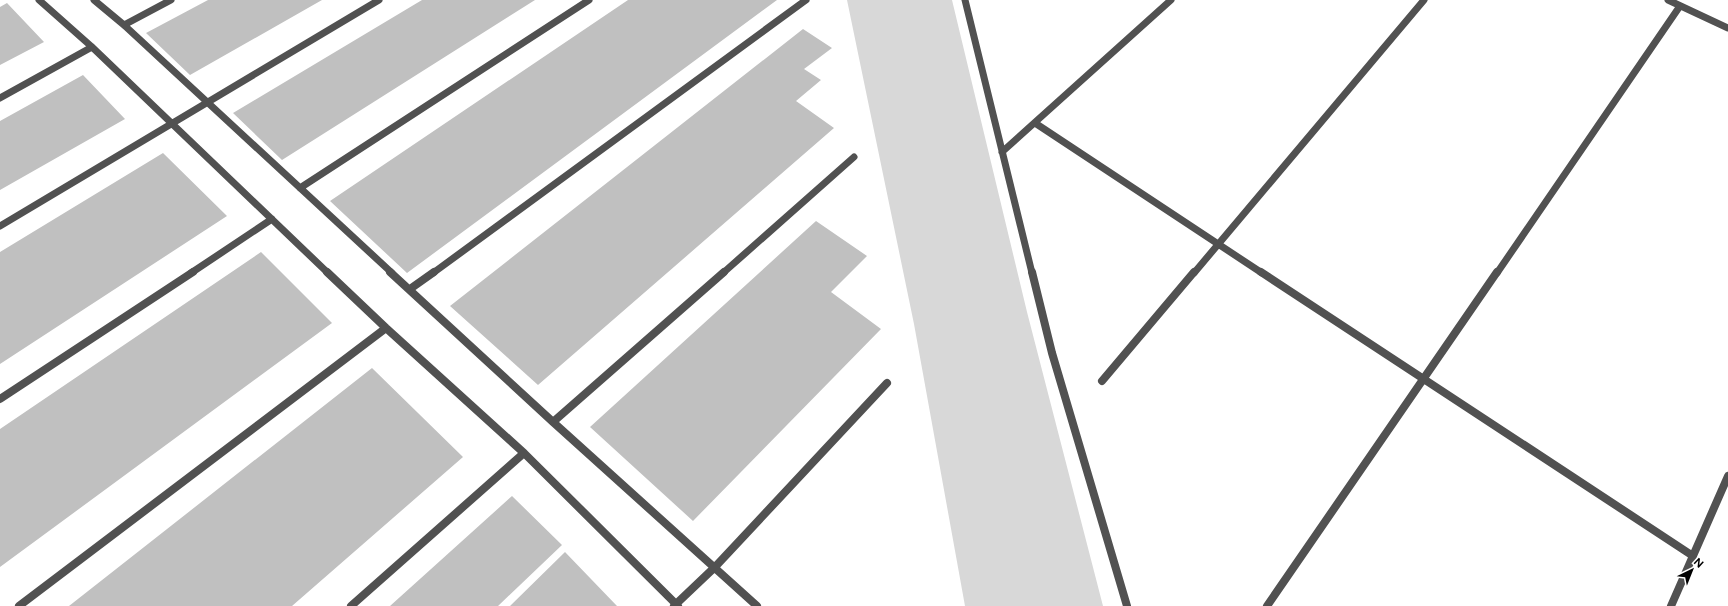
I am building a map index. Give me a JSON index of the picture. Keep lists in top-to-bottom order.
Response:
{
  "north": "top right"
}
